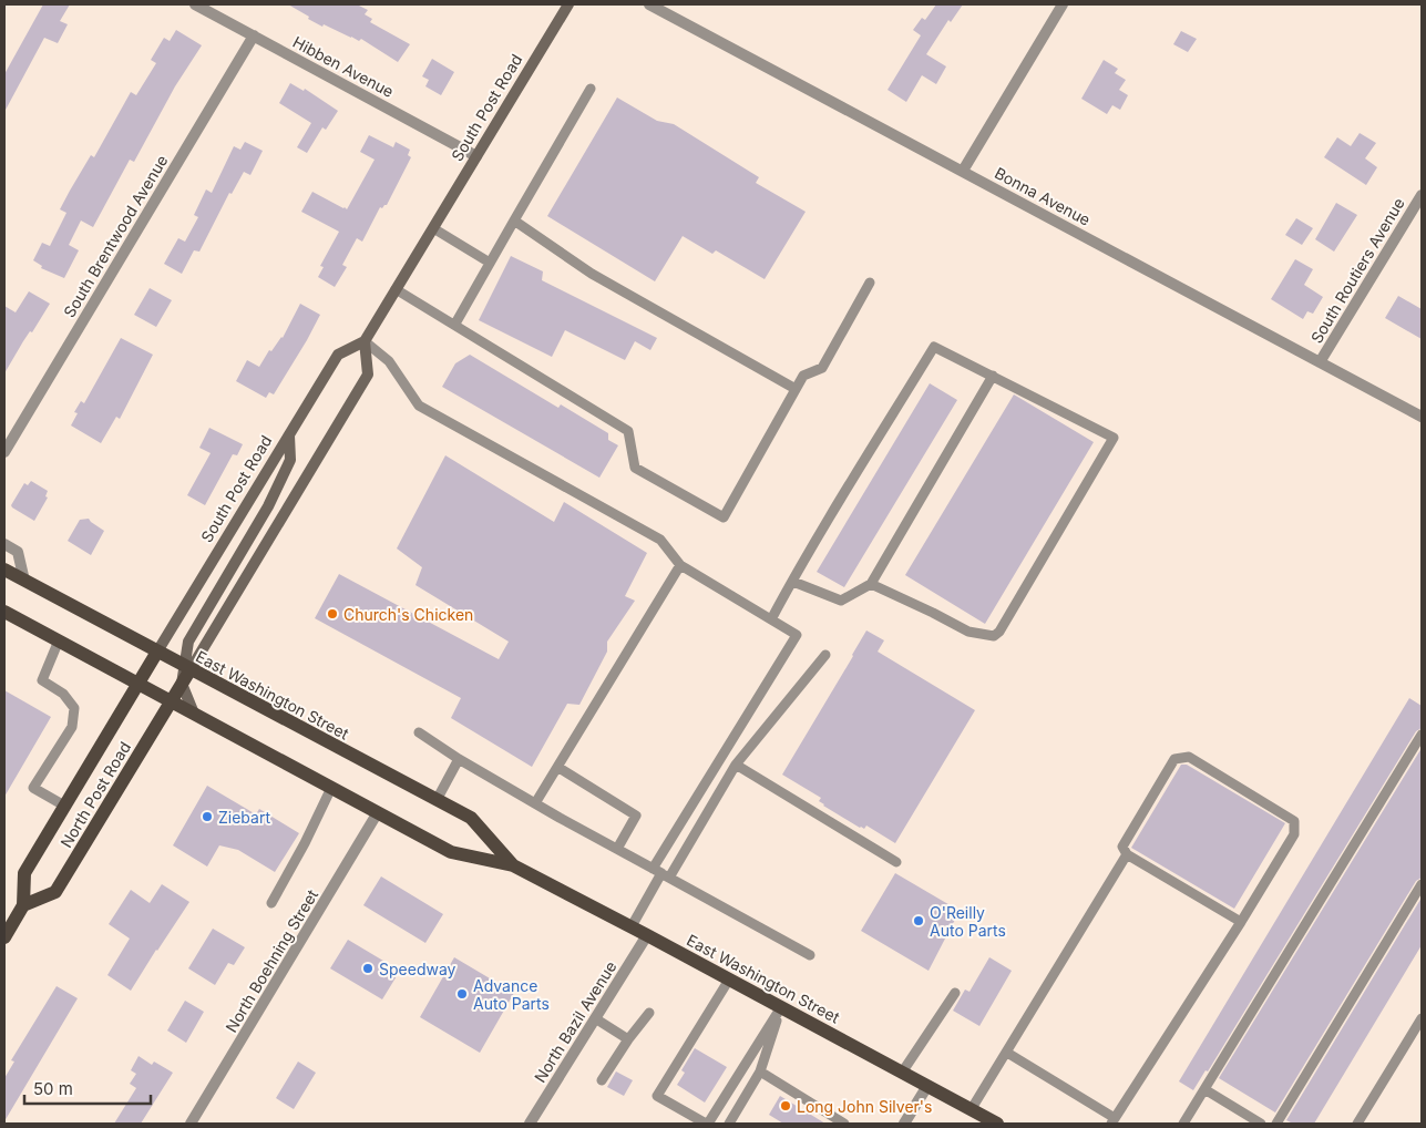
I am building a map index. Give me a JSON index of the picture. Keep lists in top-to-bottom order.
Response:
{
  "streets": {
    "main road": ["South Post Road", "East Washington Street", "North Post Road"],
    "street": [
      "Hibben Avenue",
      "Bonna Avenue",
      "South Brentwood Avenue",
      "South Routiers Avenue",
      "North Boehning Street",
      "North Bazil Avenue"
    ]
  },
  "crossings": [
    ["Hibben Avenue", "South Post Road"],
    ["Hibben Avenue", "South Brentwood Avenue"],
    ["South Post Road", "East Washington Street"],
    ["South Post Road", "North Post Road"],
    ["Bonna Avenue", "South Routiers Avenue"],
    ["East Washington Street", "North Post Road"],
    ["East Washington Street", "North Boehning Street"],
    ["East Washington Street", "North Bazil Avenue"]
  ],
  "places": [
    "Church's Chicken",
    "Ziebart",
    "O'Reilly Auto Parts",
    "Speedway",
    "Advance Auto Parts",
    "Long John Silver's"
  ],
  "scale_bar": "50 m"
}
